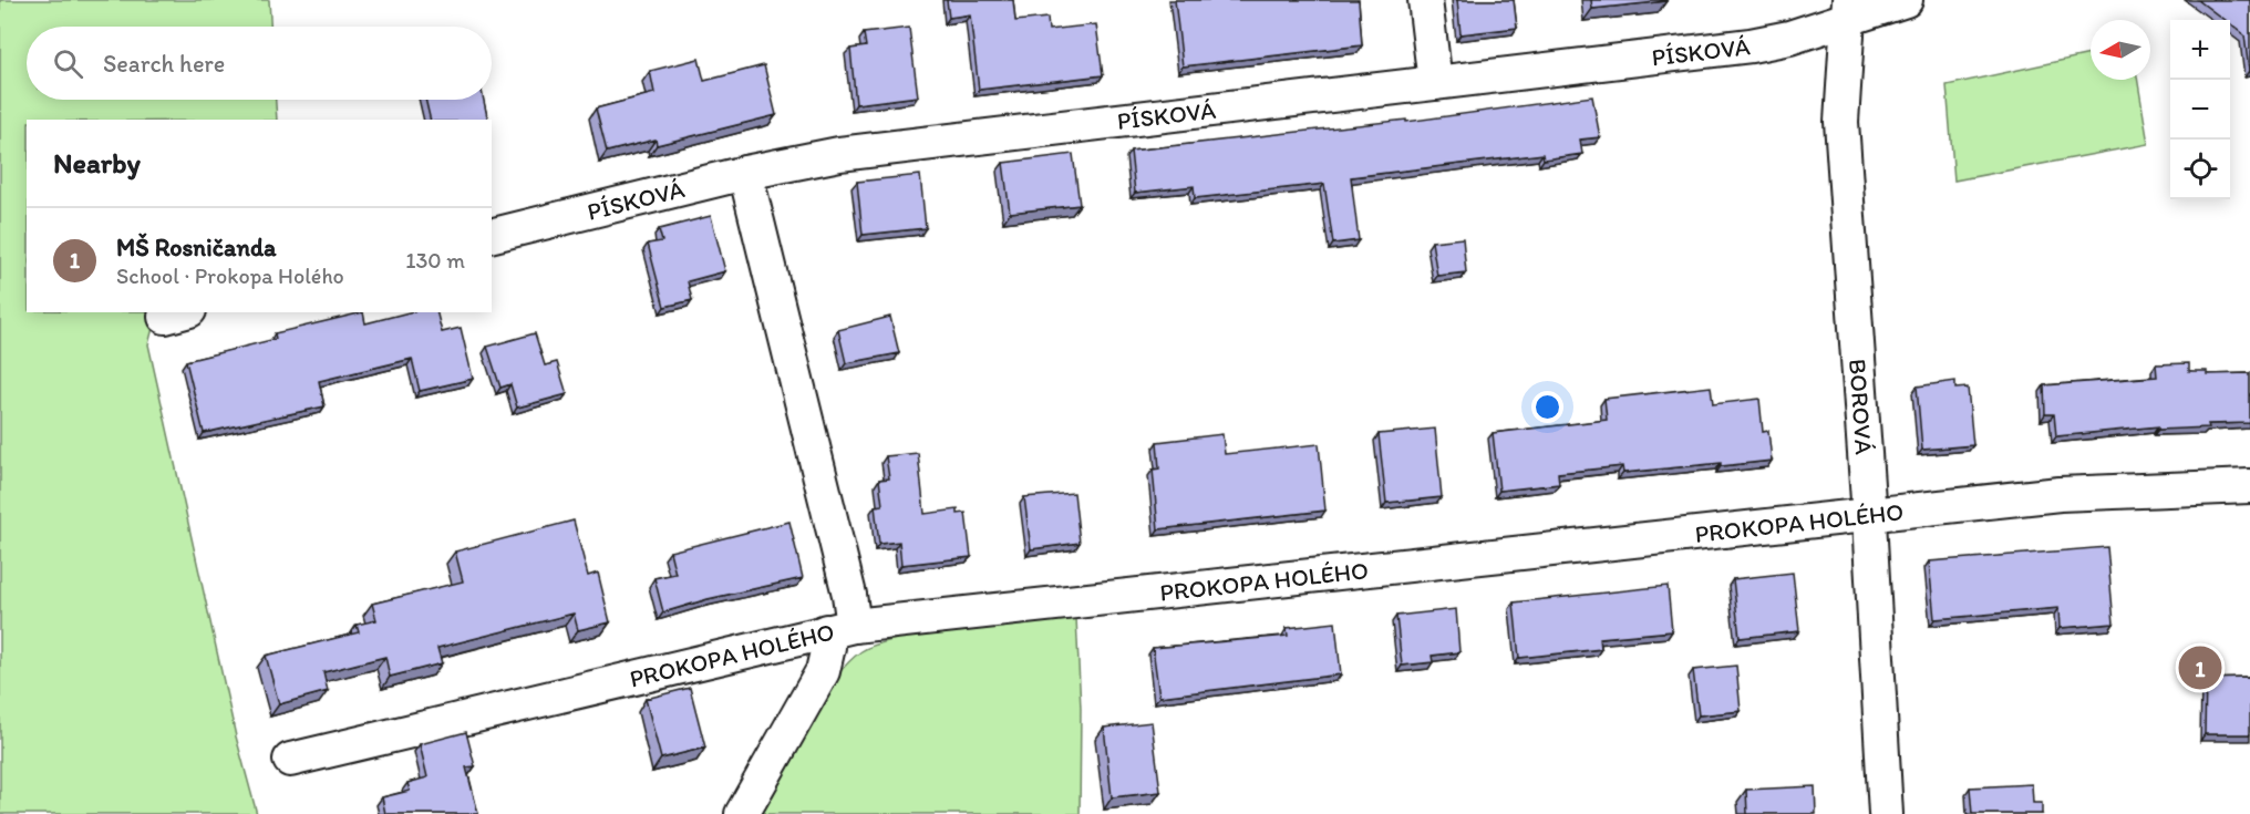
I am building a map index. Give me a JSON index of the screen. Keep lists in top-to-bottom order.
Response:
{
  "streets": {
    "street": ["PÍSKOVÁ", "BOROVÁ", "PROKOPA HOLÉHO"]
  },
  "crossings": [
    ["PÍSKOVÁ", "BOROVÁ"],
    ["BOROVÁ", "PROKOPA HOLÉHO"]
  ],
  "north": "left",
  "page": {
    "map_buttons": ["+", "−"],
    "search": "Search here",
    "heading": "Nearby",
    "list": [
      {
        "mark": "1",
        "name": "MŠ Rosničanda",
        "note": "School · Prokopa Holého",
        "value": "130 m"
      }
    ],
    "pins": "1"
  }
}
